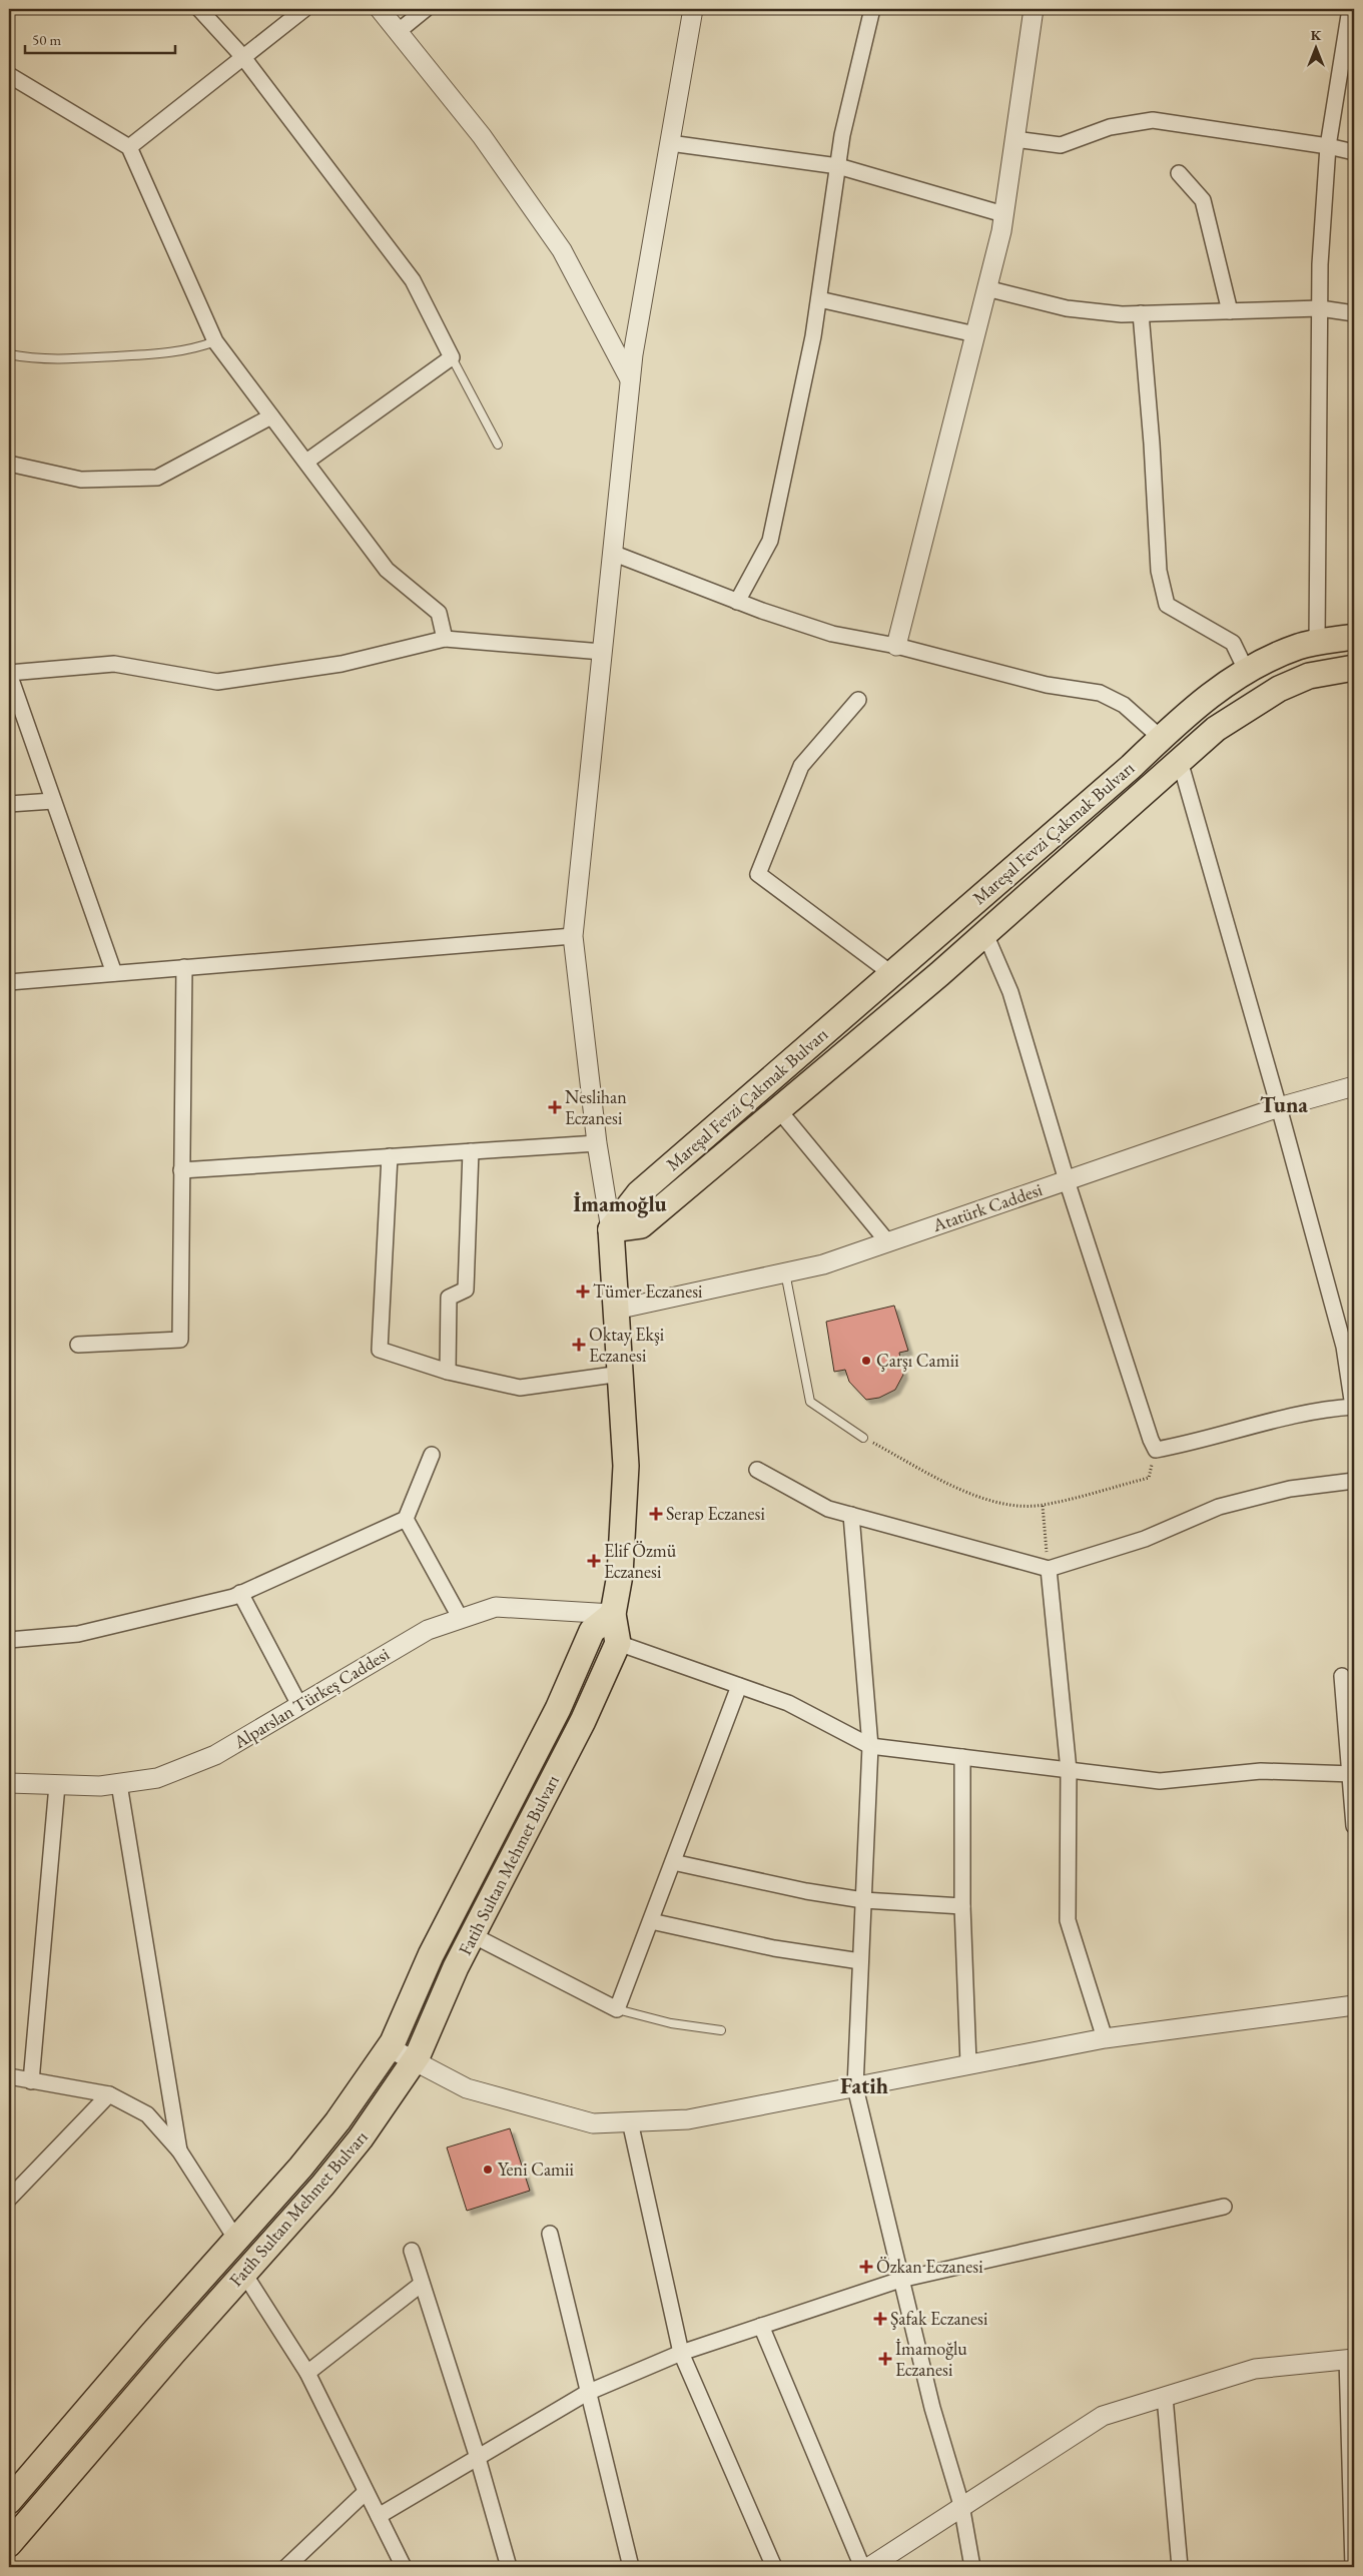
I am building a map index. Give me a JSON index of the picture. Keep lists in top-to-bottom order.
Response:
{
  "streets": {
    "main road": ["Mareşal Fevzi Çakmak Bulvarı", "Fatih Sultan Mehmet Bulvarı"],
    "street": ["Atatürk Caddesi", "Alparslan Türkeş Caddesi"]
  },
  "crossings": [
    ["Alparslan Türkeş Caddesi", "Fatih Sultan Mehmet Bulvarı"]
  ],
  "districts": ["Tuna", "İmamoğlu", "Fatih"],
  "places": {
    "health": [
      "Neslihan Eczanesi",
      "Tümer Eczanesi",
      "Oktay Ekşi Eczanesi",
      "Serap Eczanesi",
      "Elif Özmü Eczanesi",
      "Özkan Eczanesi",
      "Şafak Eczanesi",
      "İmamoğlu Eczanesi"
    ],
    "other": ["Çarşı Camii", "Yeni Camii"]
  },
  "scale_bar": "50 m",
  "north": "top"
}
